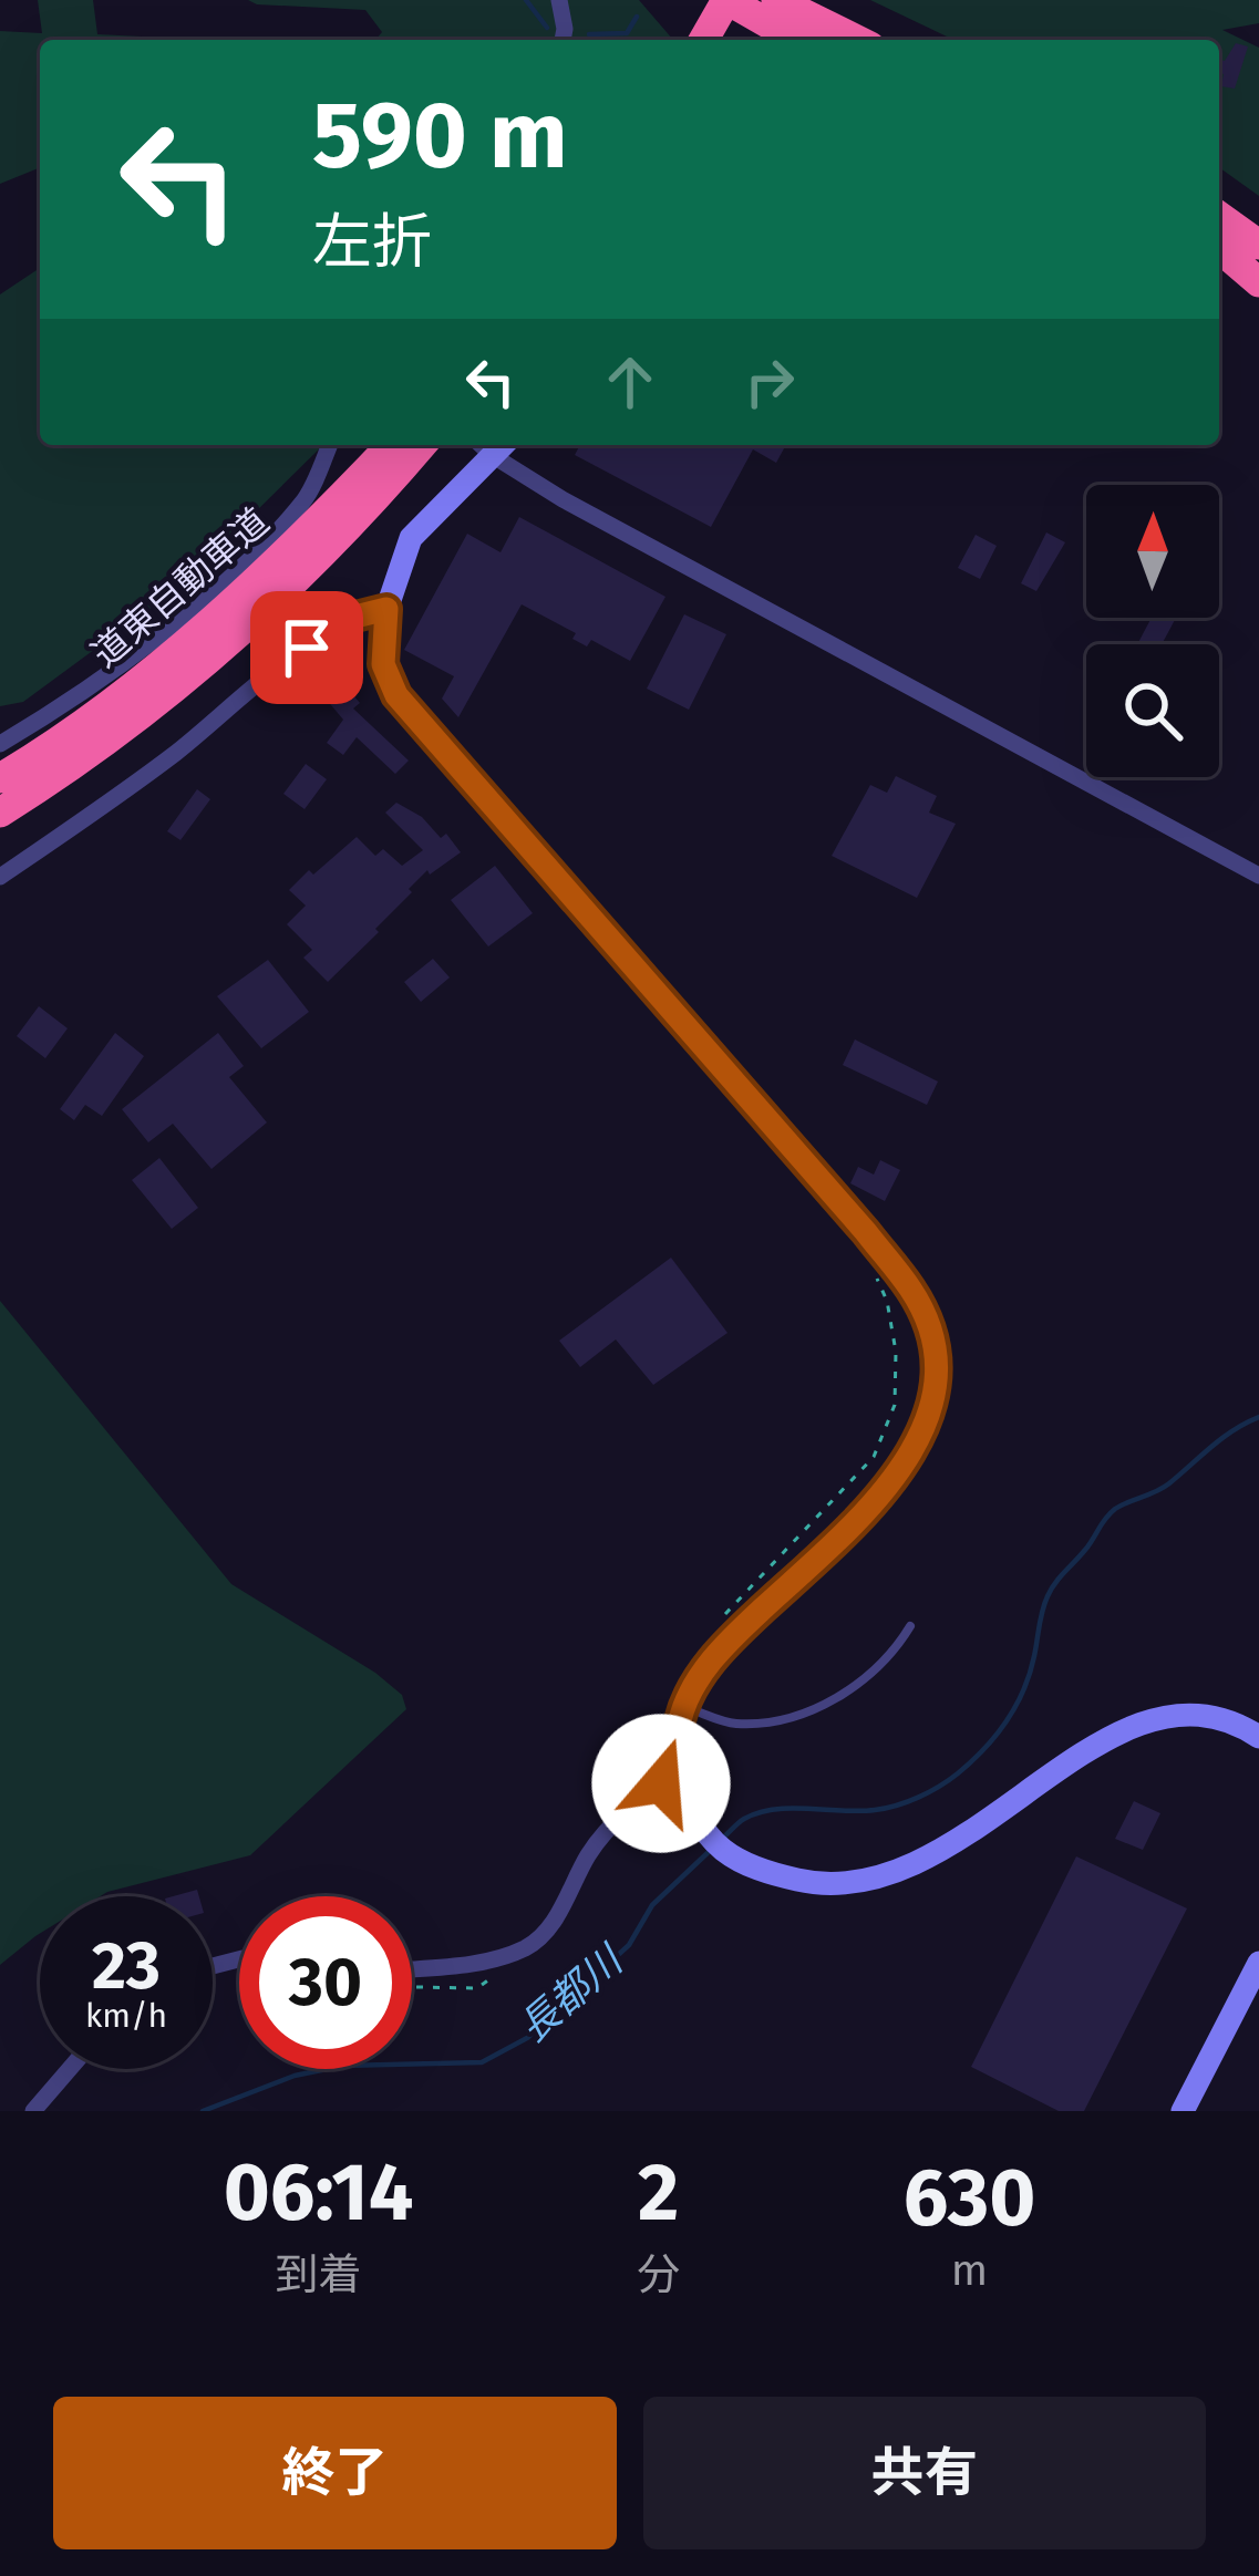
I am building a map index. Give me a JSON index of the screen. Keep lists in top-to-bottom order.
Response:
{
  "streets": {
    "highway": ["道東自動車道"]
  },
  "water": ["長都川"],
  "north": "top",
  "page": {
    "turn": ["590 m", "左折"],
    "speed": "23 km/h",
    "limit": "30",
    "eta": [
      "06:14",
      "到着",
      "2",
      "分",
      "630",
      "m"
    ],
    "buttons": ["終了", "共有"]
  }
}
